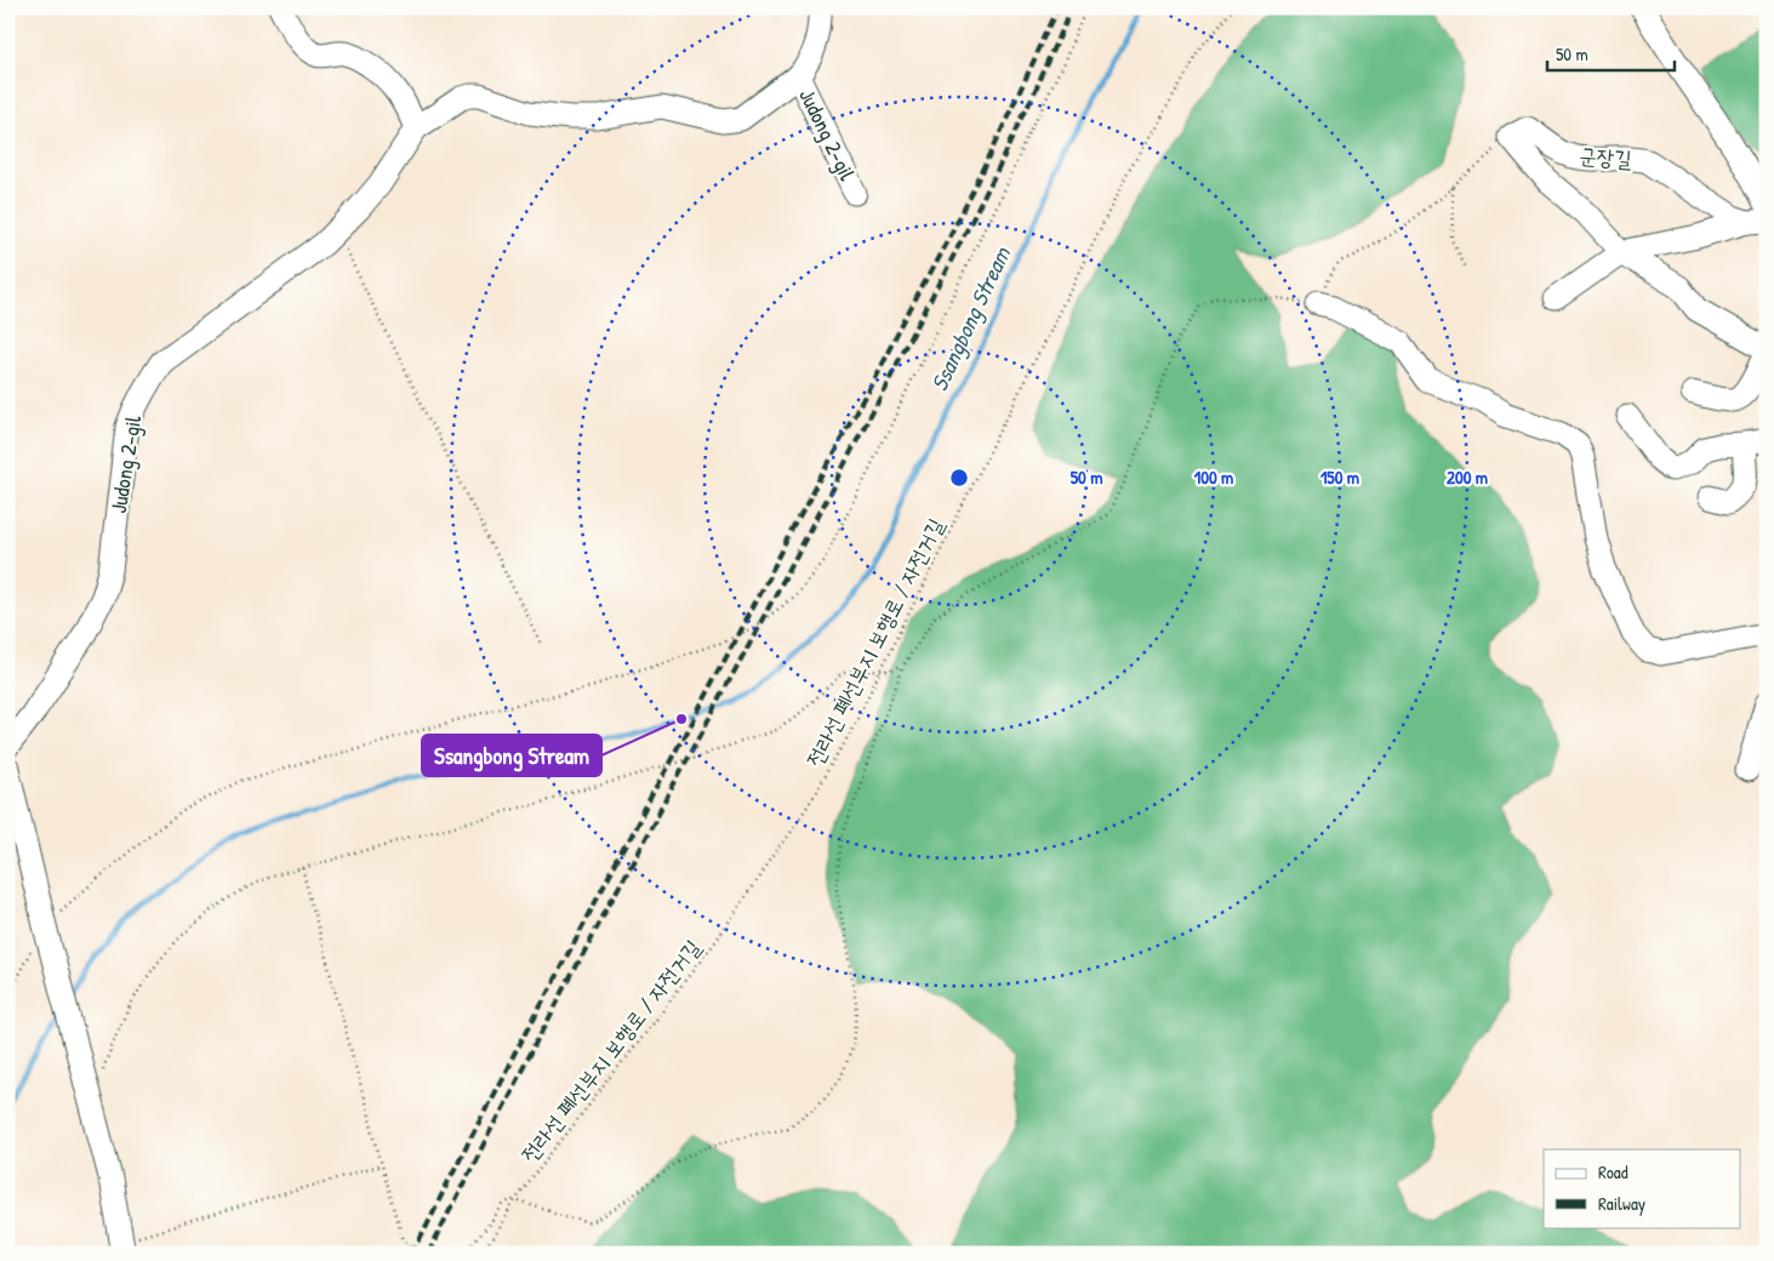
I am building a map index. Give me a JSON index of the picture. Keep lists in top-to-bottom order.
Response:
{
  "streets": {
    "street": ["Judong 2-gil", "군장길"],
    "path": ["전라선 폐선부지 보행로 / 자전거길"]
  },
  "water": ["Ssangbong Stream"],
  "places": ["Ssangbong Stream"],
  "legend": ["Road", "Railway"],
  "scale_bar": "50 m",
  "rings": [
    "50 m",
    "100 m",
    "150 m",
    "200 m"
  ]
}
